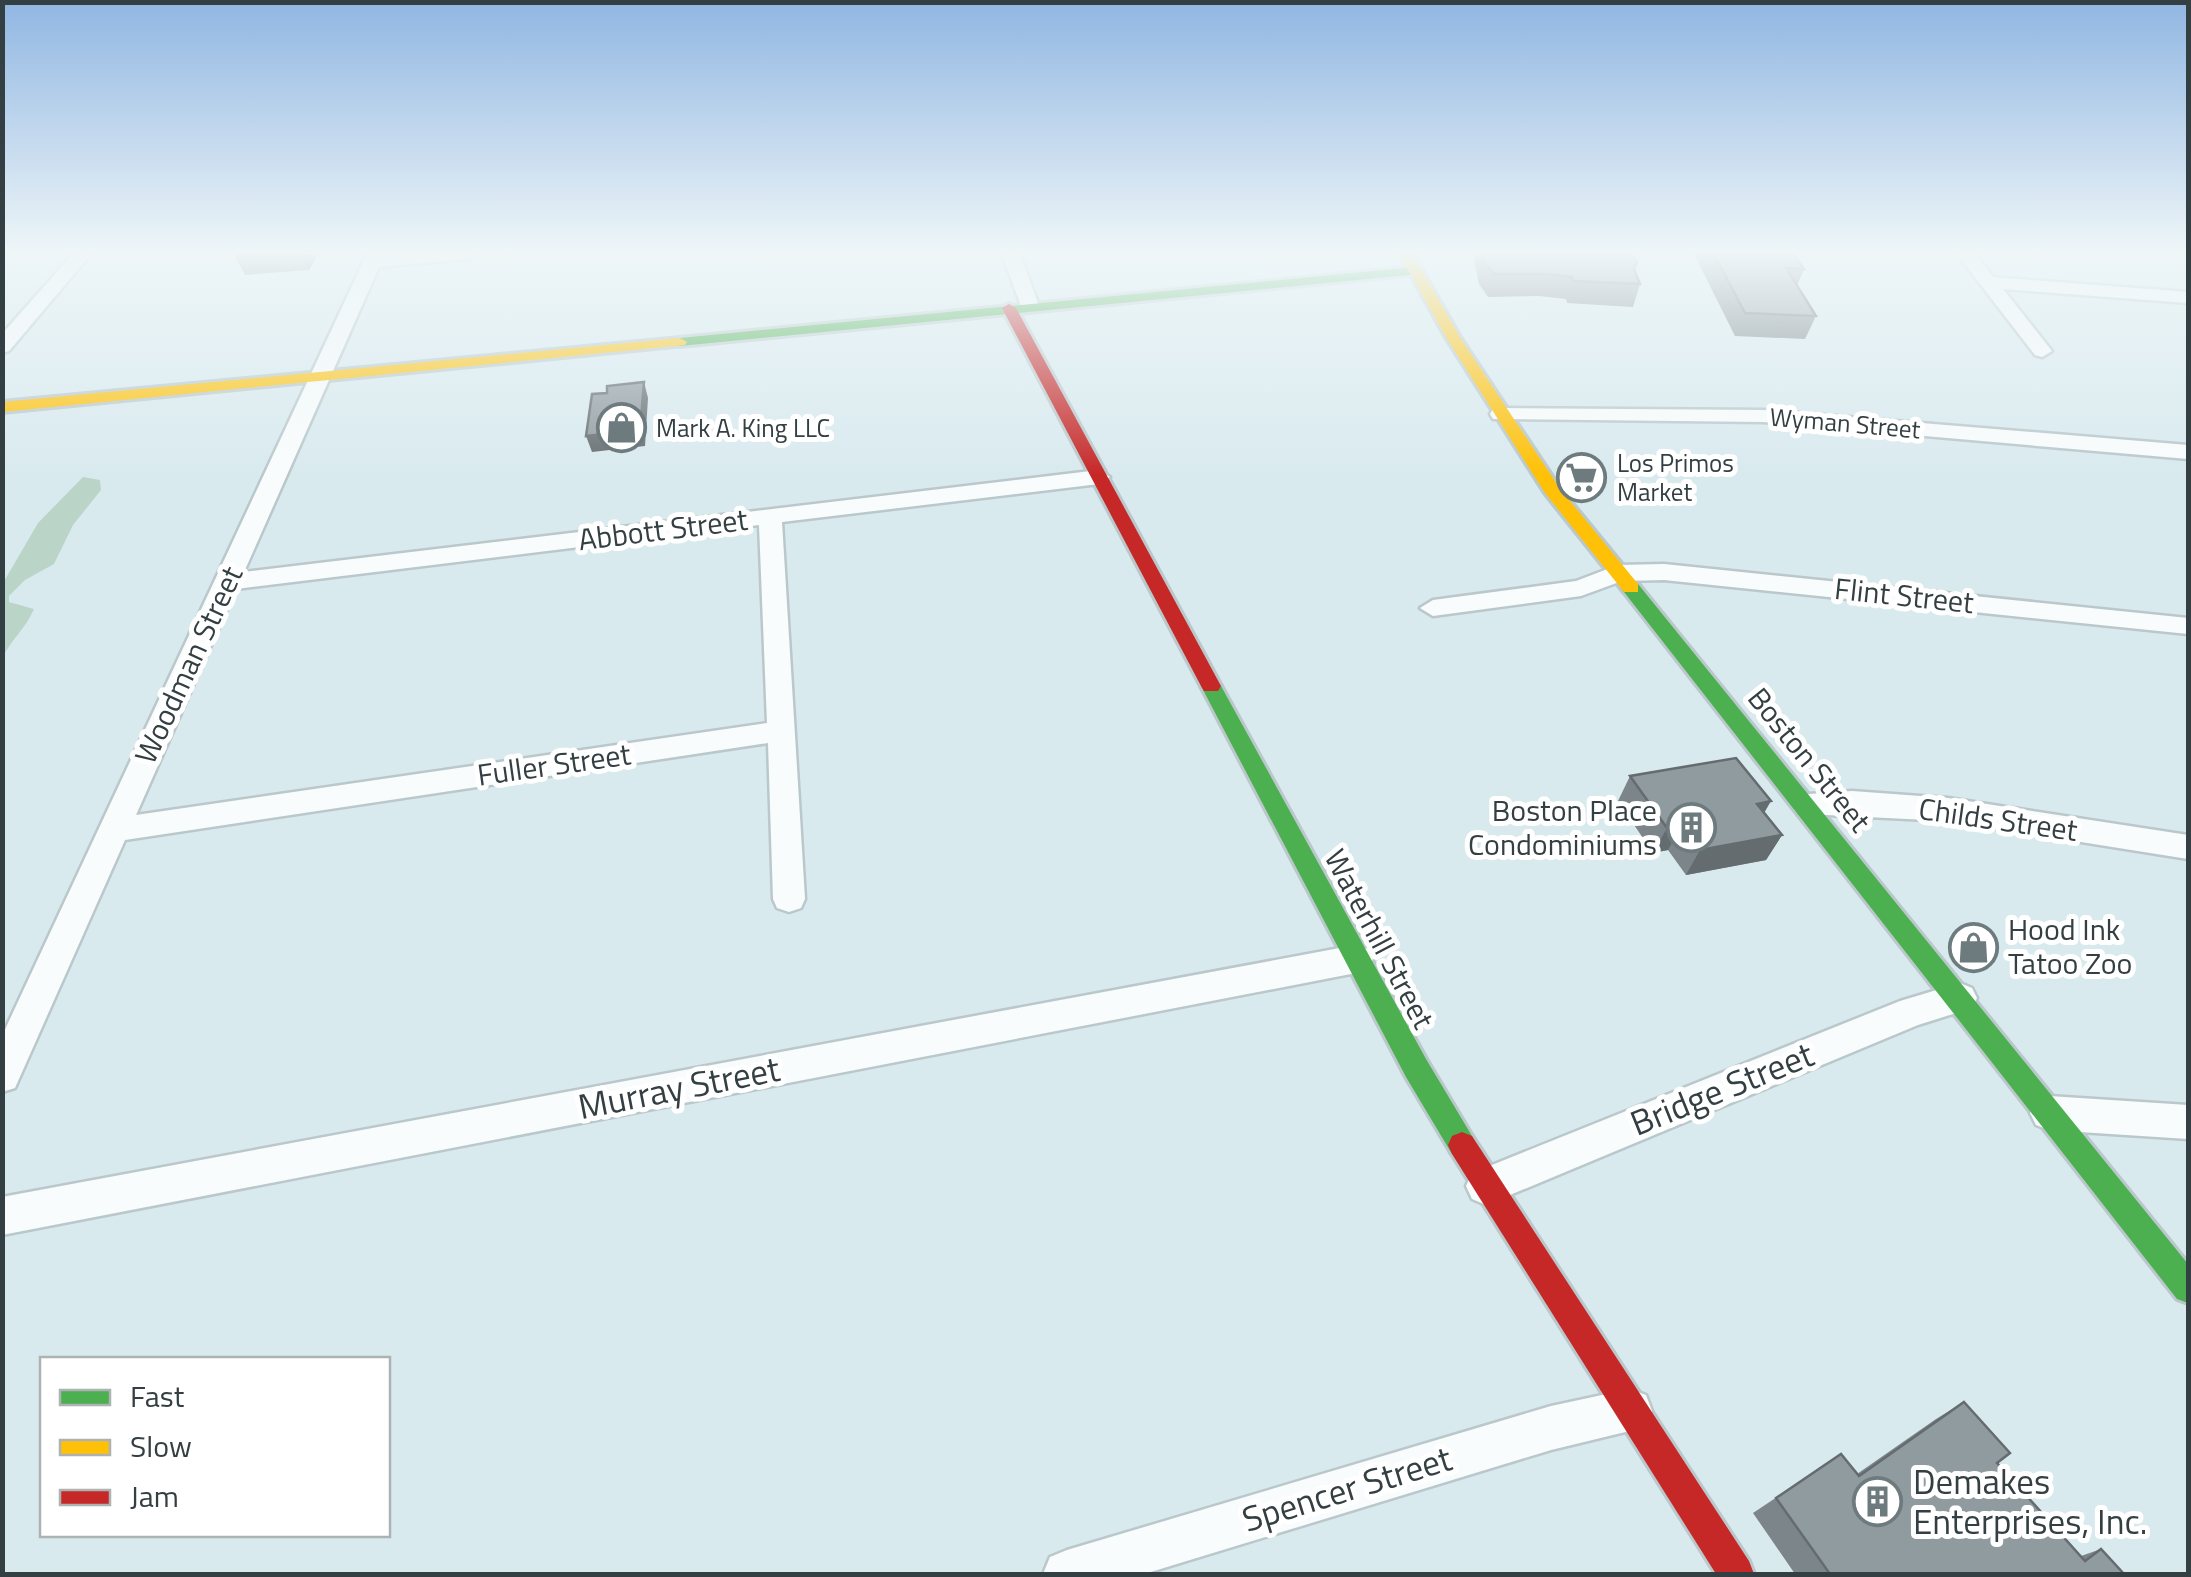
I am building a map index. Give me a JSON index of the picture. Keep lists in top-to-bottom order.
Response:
{
  "streets": {
    "street": [
      "Wyman Street",
      "Abbott Street",
      "Flint Street",
      "Woodman Street",
      "Boston Street",
      "Fuller Street",
      "Childs Street",
      "Waterhill Street",
      "Murray Street",
      "Bridge Street",
      "Spencer Street"
    ]
  },
  "crossings": [
    ["Wyman Street", "Boston Street"],
    ["Abbott Street", "Woodman Street"],
    ["Abbott Street", "Waterhill Street"],
    ["Flint Street", "Boston Street"],
    ["Woodman Street", "Fuller Street"],
    ["Boston Street", "Childs Street"],
    ["Boston Street", "Bridge Street"],
    ["Waterhill Street", "Murray Street"],
    ["Waterhill Street", "Bridge Street"],
    ["Waterhill Street", "Spencer Street"]
  ],
  "places": {
    "shop": ["Mark A. King LLC", "Hood Ink Tatoo Zoo"],
    "supermarket": ["Los Primos Market"],
    "building": ["Boston Place Condominiums", "Demakes Enterprises, Inc."]
  },
  "legend": ["Fast", "Slow", "Jam"]
}
